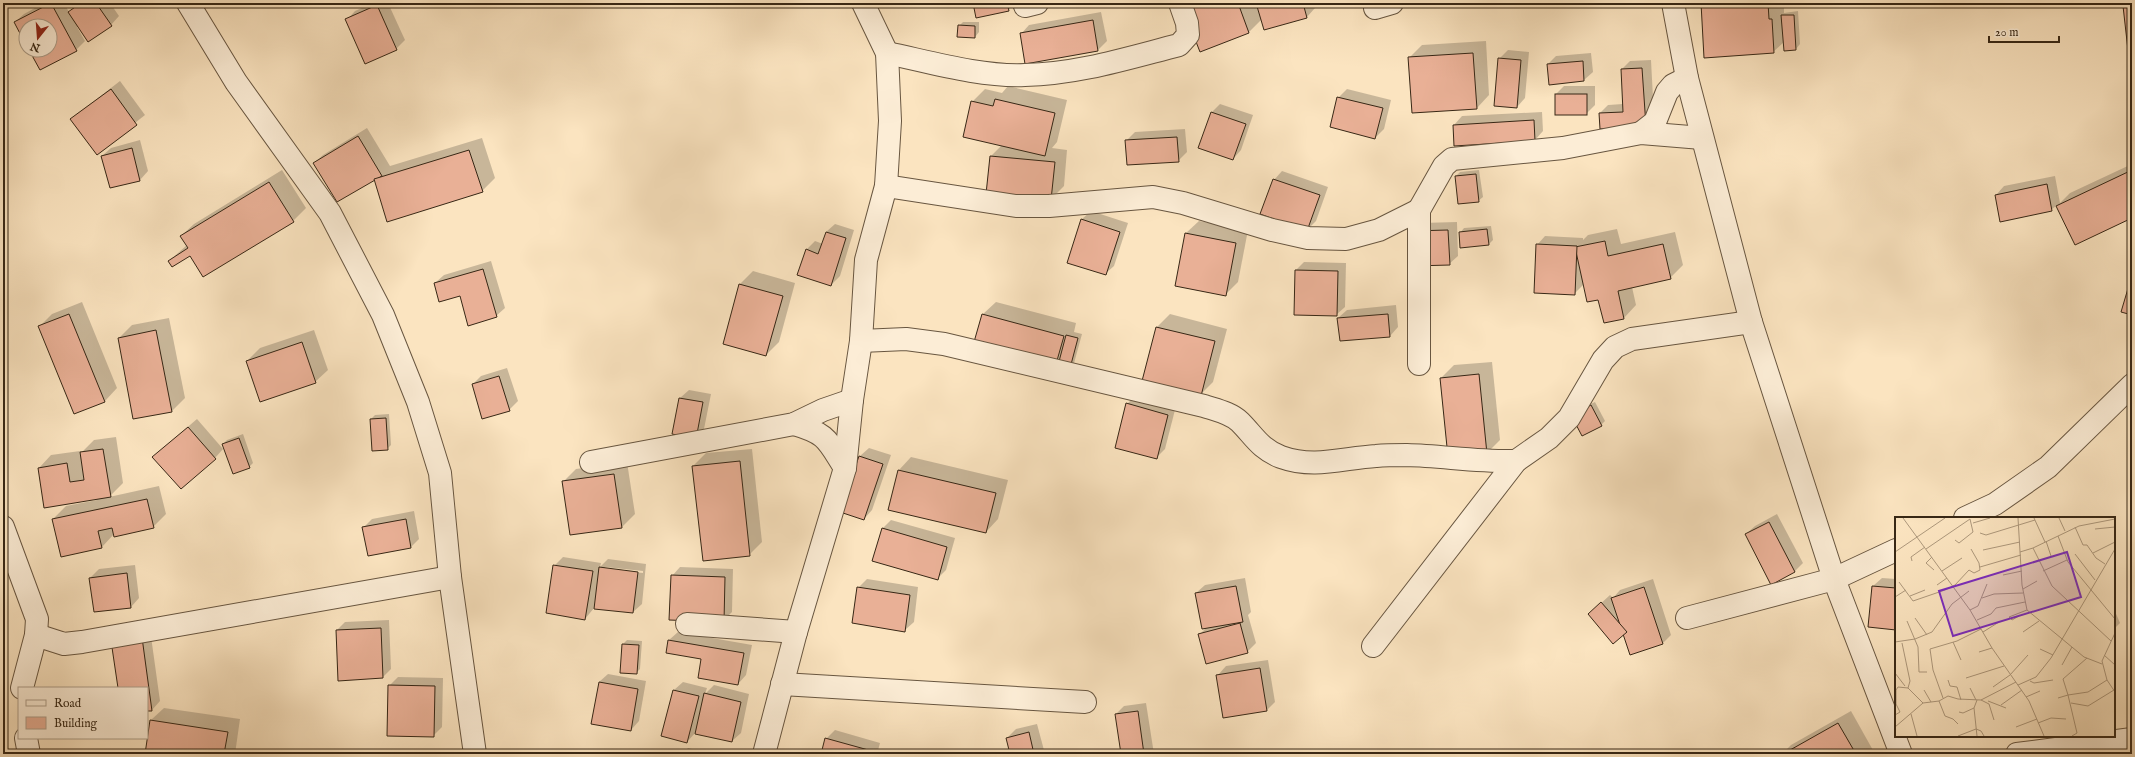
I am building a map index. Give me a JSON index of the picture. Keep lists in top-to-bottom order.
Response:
{
  "legend": ["Road", "Building"],
  "scale_bar": "20 m",
  "north": "bottom"
}
